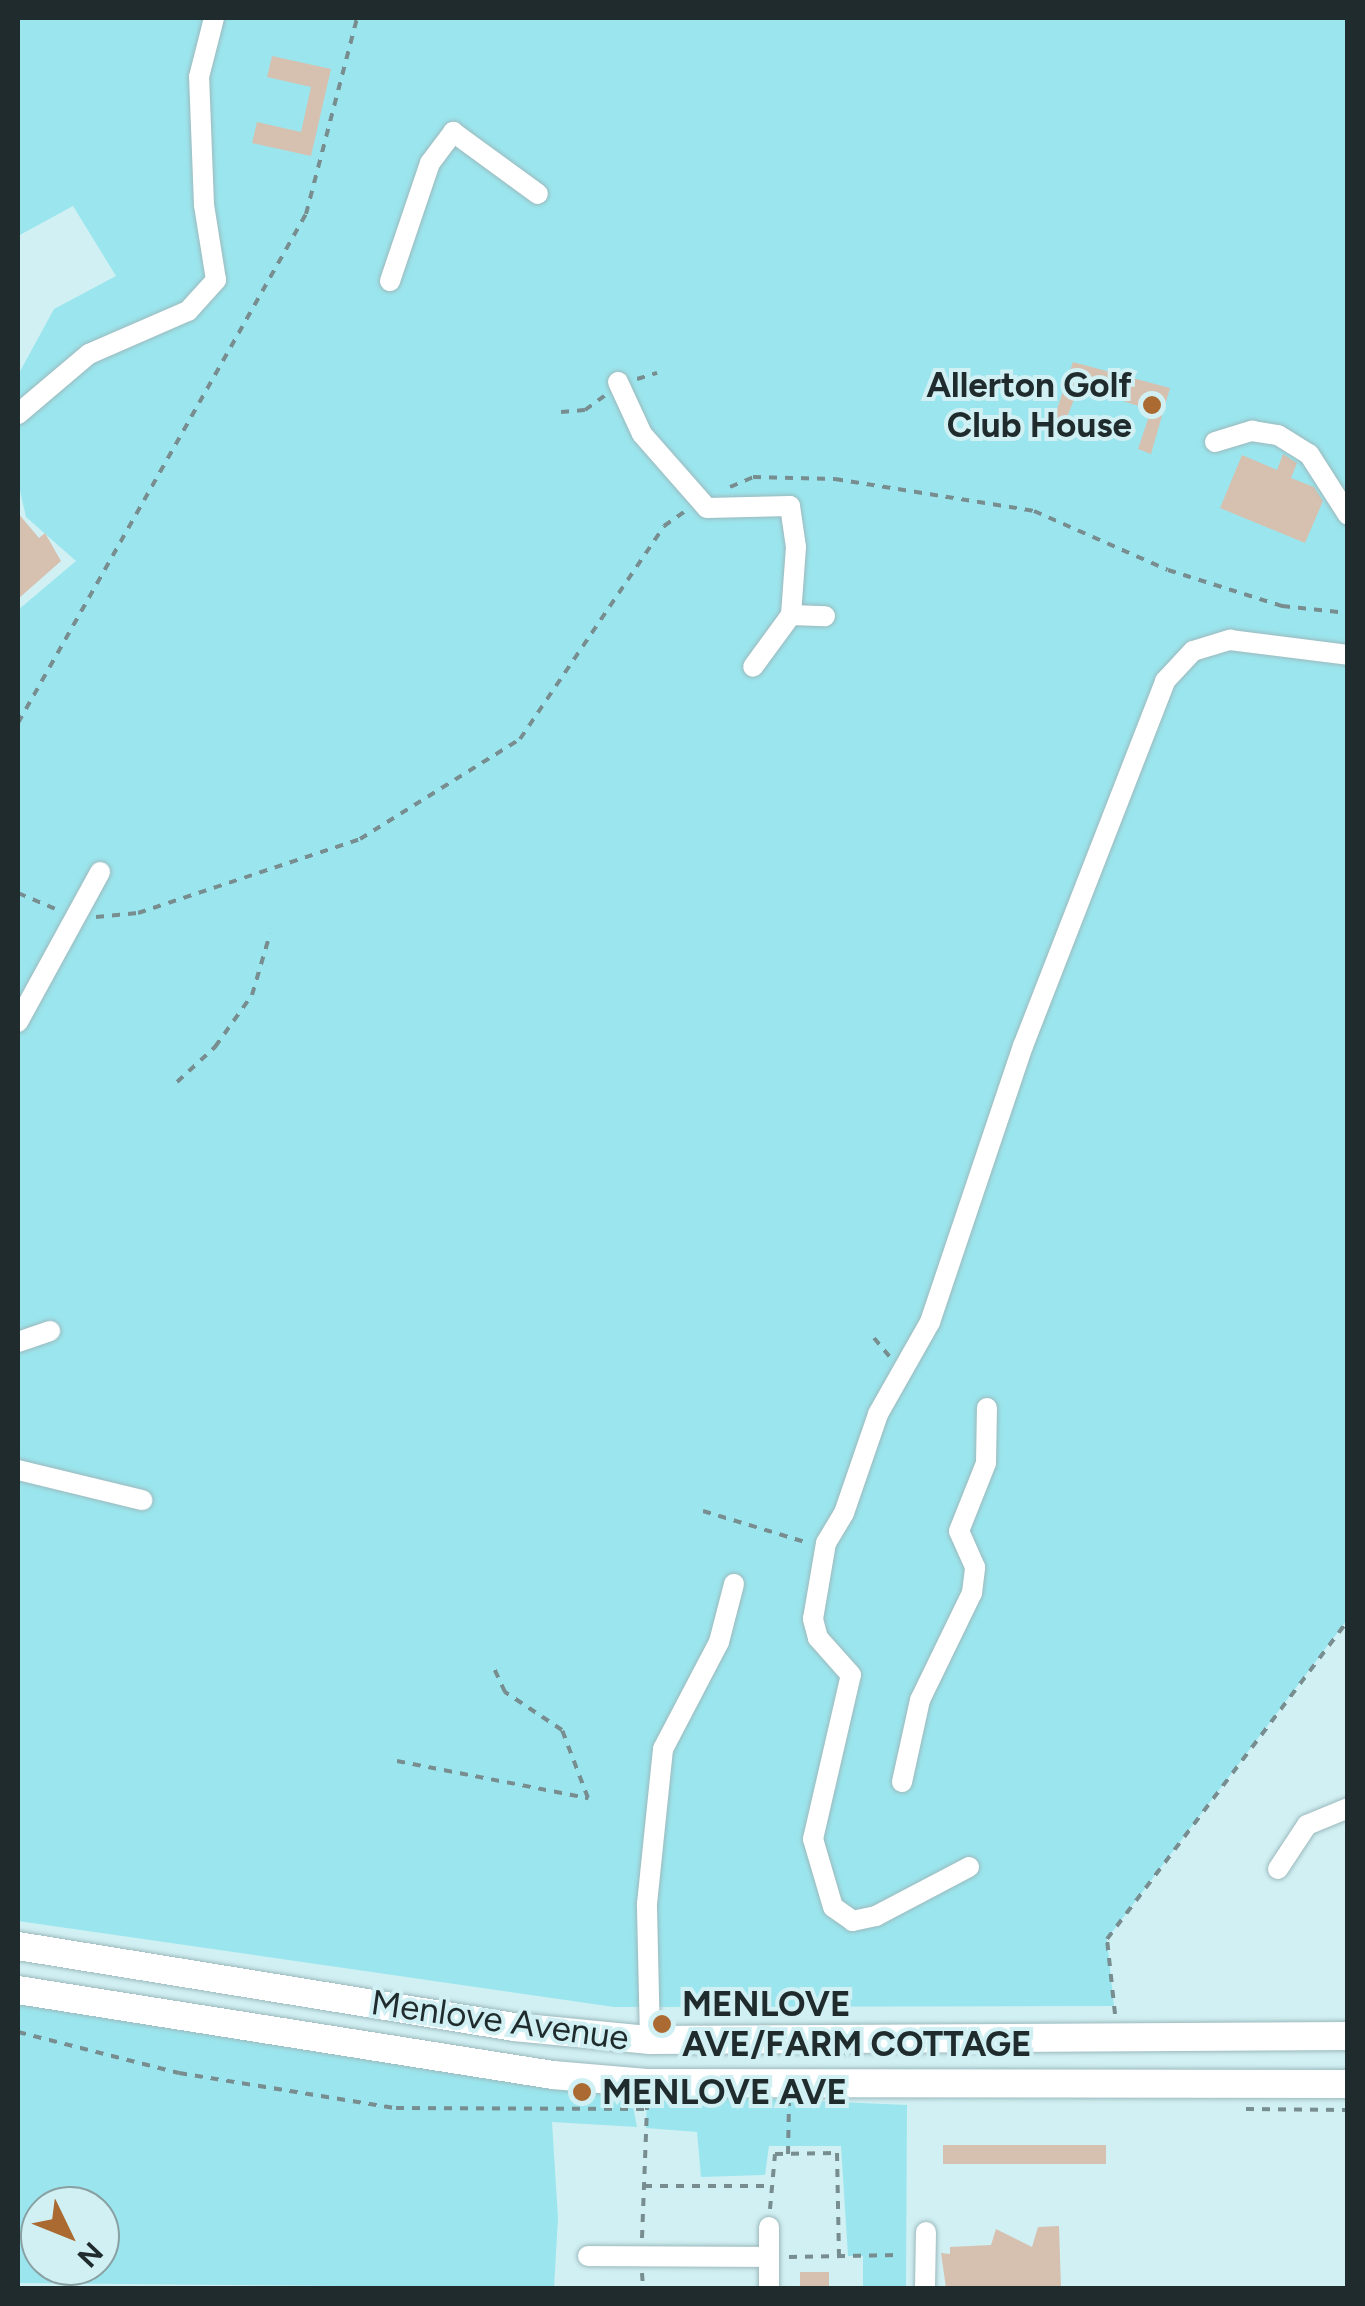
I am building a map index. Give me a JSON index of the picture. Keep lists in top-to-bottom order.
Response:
{
  "streets": {
    "highway": ["Menlove Avenue"]
  },
  "places": ["Allerton Golf Club House", "MENLOVE AVE/FARM COTTAGE", "MENLOVE AVE"],
  "north": "bottom right"
}
